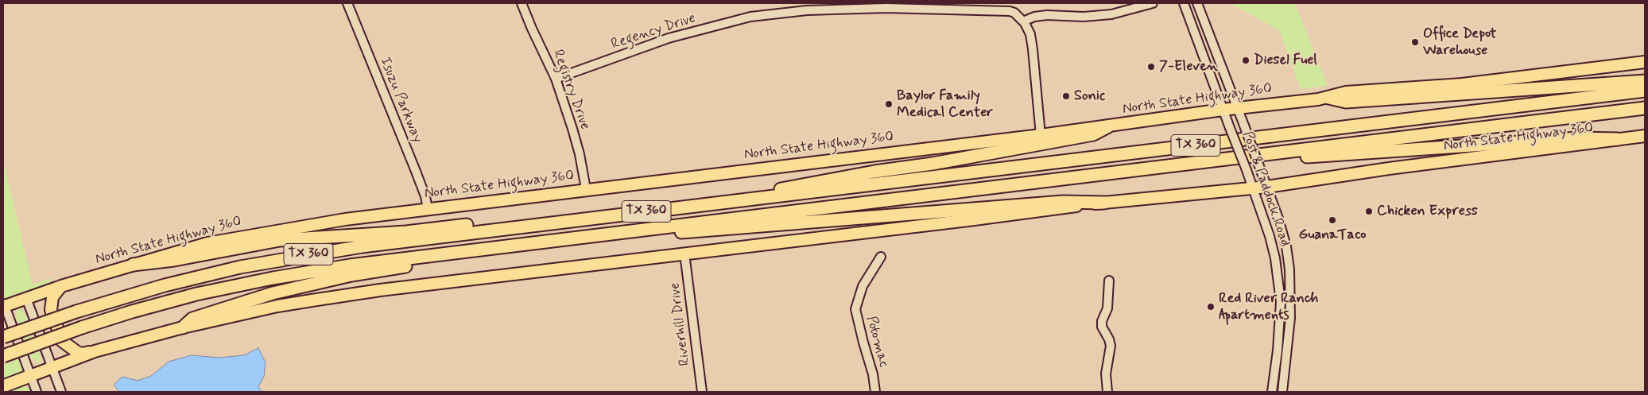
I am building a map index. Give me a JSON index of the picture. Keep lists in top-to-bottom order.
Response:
{
  "streets": {
    "highway": ["TX 360"],
    "main road": ["North State Highway 360"],
    "street": [
      "Regency Drive",
      "Registry Drive",
      "Isuzu Parkway",
      "Post & Paddock Road",
      "Riverhill Drive",
      "Potomac"
    ]
  },
  "crossings": [
    ["Regency Drive", "Registry Drive"],
    ["Registry Drive", "North State Highway 360"],
    ["North State Highway 360", "Isuzu Parkway"],
    ["North State Highway 360", "Post & Paddock Road"],
    ["North State Highway 360", "Riverhill Drive"]
  ],
  "places": [
    "Office Depot Warehouse",
    "Diesel Fuel",
    "7-Eleven",
    "Sonic",
    "Baylor Family Medical Center",
    "Chicken Express",
    "GuanaTaco",
    "Red River Ranch Apartments"
  ]
}
